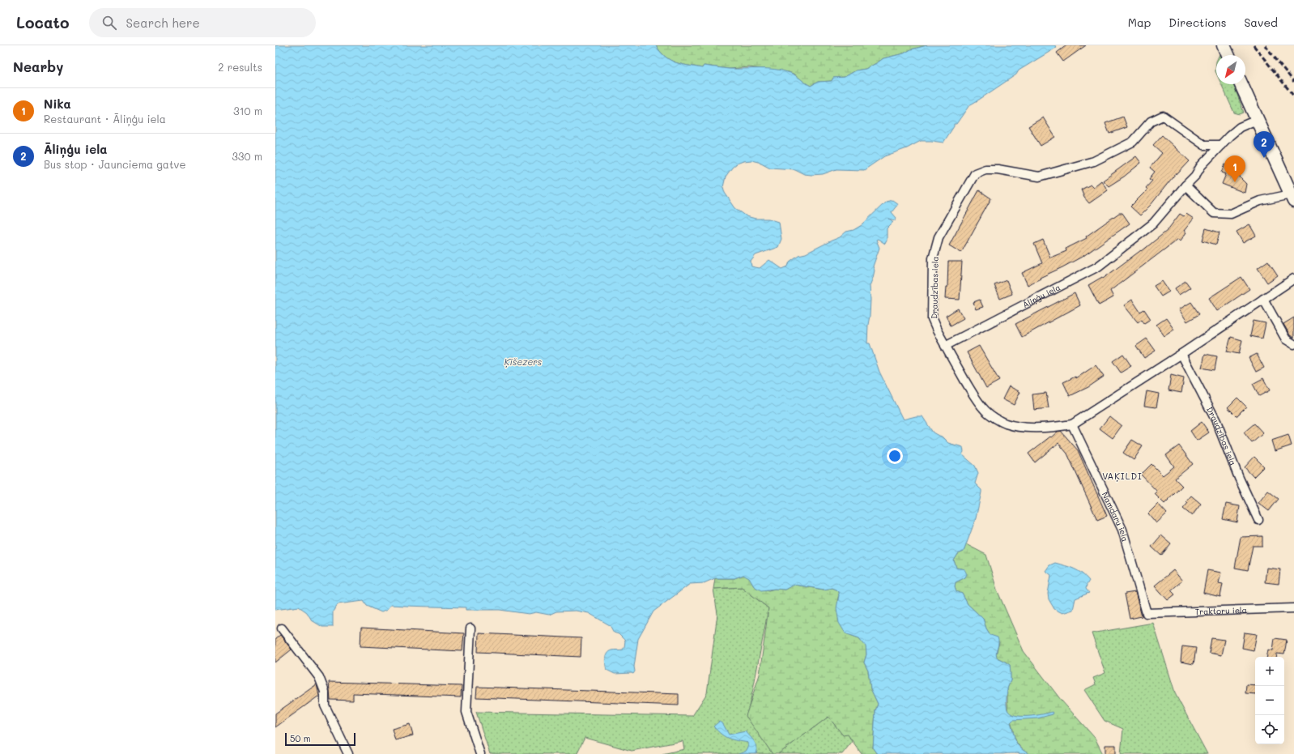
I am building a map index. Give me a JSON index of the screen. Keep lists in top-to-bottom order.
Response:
{
  "streets": {
    "street": [
      "Draudzības iela",
      "Āliņģu iela",
      "Namdaru iela",
      "Traktoru iela"
    ]
  },
  "crossings": [
    ["Draudzības iela", "Āliņģu iela"],
    ["Draudzības iela", "Namdaru iela"],
    ["Namdaru iela", "Traktoru iela"]
  ],
  "districts": ["VAĶILDI"],
  "water": ["Ķīšezers"],
  "scale_bar": "50 m",
  "north": "bottom left",
  "page": {
    "header": "Locato",
    "search": "Search here",
    "nav": ["Map", "Directions", "Saved"],
    "heading": ["Nearby", "2 results"],
    "list": [
      {
        "mark": "1",
        "name": "Nika",
        "note": "Restaurant · Āliņģu iela",
        "value": "310 m"
      },
      {
        "mark": "2",
        "name": "Āliņģu iela",
        "note": "Bus stop · Jaunciema gatve",
        "value": "330 m"
      }
    ],
    "pins": ["2", "1"],
    "map_buttons": ["+", "−"],
    "scale": "50 m"
  }
}
